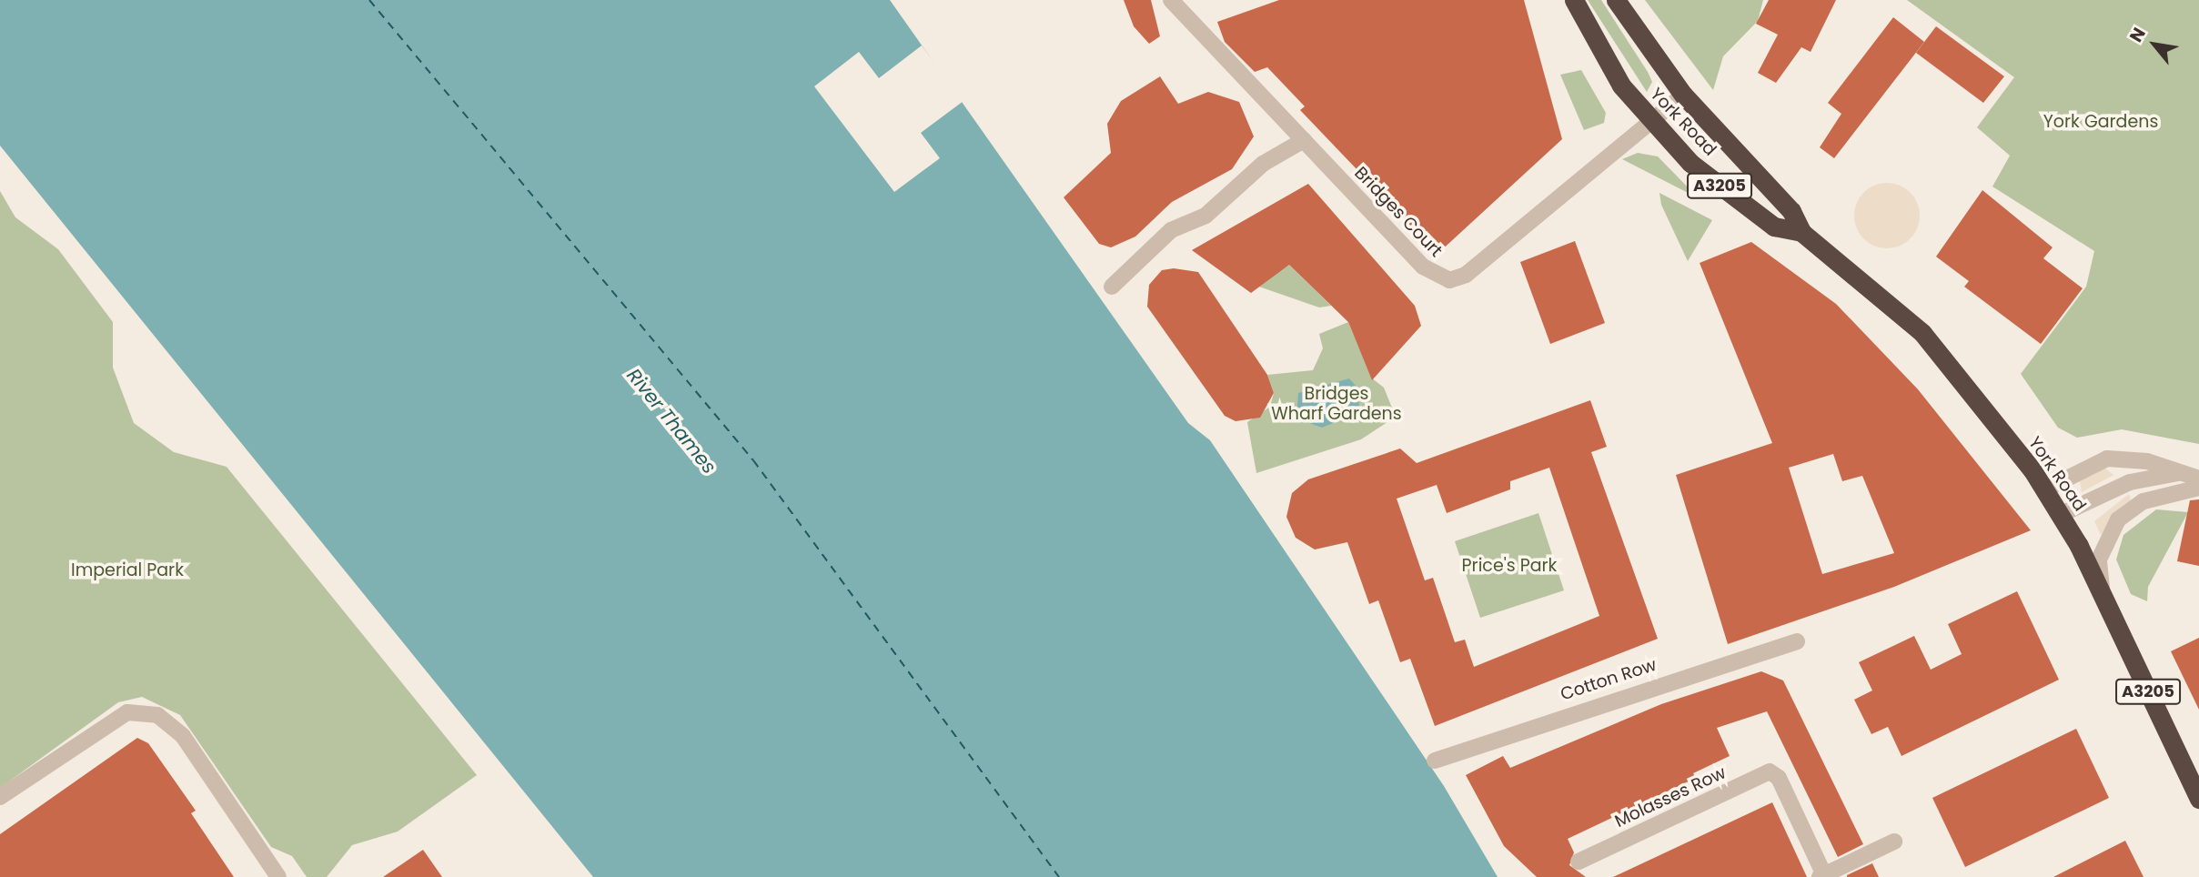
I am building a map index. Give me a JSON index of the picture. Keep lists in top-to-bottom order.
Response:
{
  "streets": {
    "highway": ["York Road", "A3205"],
    "street": ["Bridges Court", "Cotton Row", "Molasses Row"]
  },
  "crossings": [
    ["York Road", "Bridges Court"]
  ],
  "water": ["River Thames"],
  "parks": [
    "York Gardens",
    "Bridges Wharf Gardens",
    "Price's Park",
    "Imperial Park"
  ],
  "north": "top left"
}
